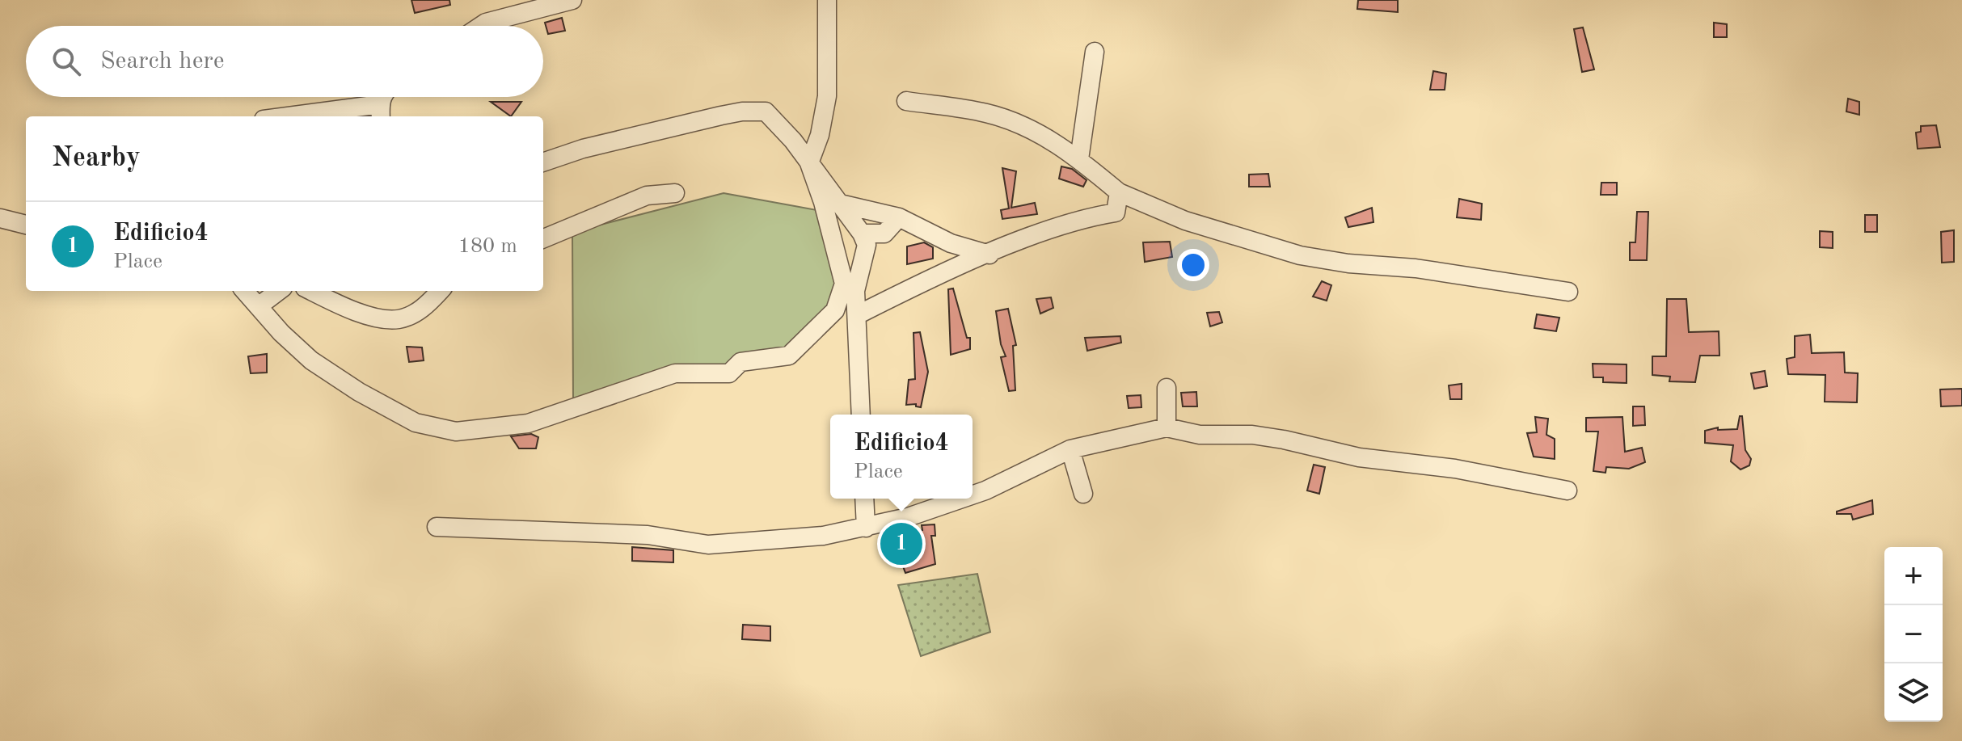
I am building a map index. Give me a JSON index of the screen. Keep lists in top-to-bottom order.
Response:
{
  "page": {
    "search": "Search here",
    "heading": "Nearby",
    "list": [
      {
        "mark": "1",
        "name": "Edificio4",
        "note": "Place",
        "value": "180 m"
      }
    ],
    "popup": ["Edificio4", "Place"],
    "pins": "1",
    "map_buttons": ["+", "−"]
  }
}
